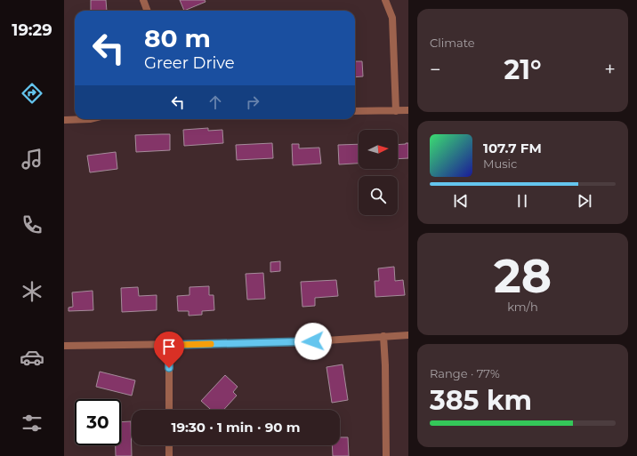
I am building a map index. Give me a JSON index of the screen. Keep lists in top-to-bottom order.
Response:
{
  "north": "right",
  "page": {
    "tabs": "19:29",
    "tile": [
      "Climate",
      ["28", "km/h"],
      ["Range · 77%", "385 km"]
    ],
    "turn": ["80 m", "Greer Drive"],
    "heat": ["−", "21°", "+"],
    "song": ["107.7 FM", "Music"],
    "limit": "30",
    "trip": "19:30 · 1 min · 90 m"
  }
}
